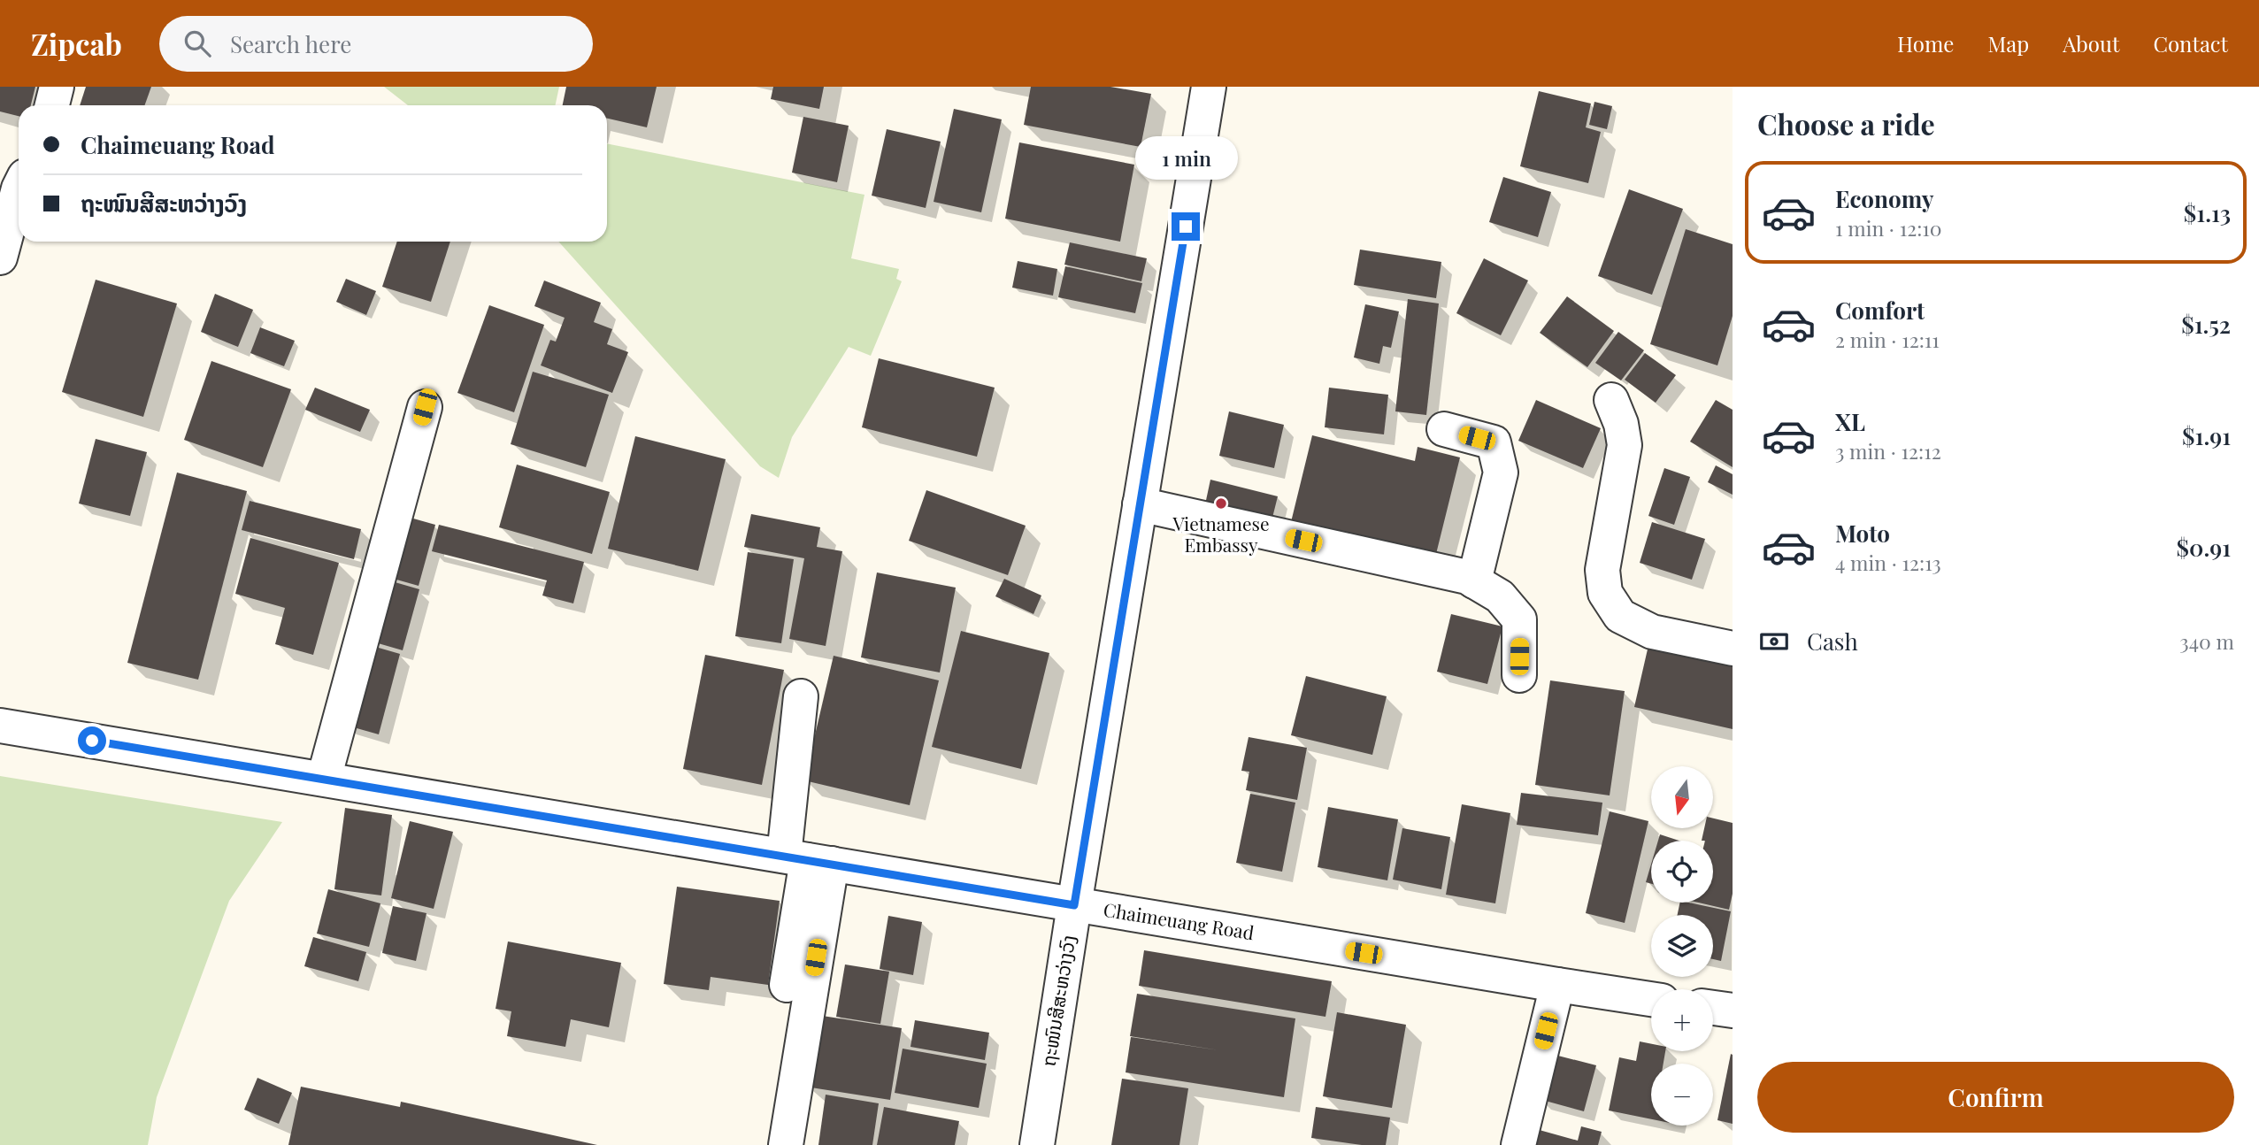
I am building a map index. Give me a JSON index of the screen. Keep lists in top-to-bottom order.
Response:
{
  "streets": {
    "street": ["Chaimeuang Road", "ຖະໜົນສີສະຫວ່າງວົງ"]
  },
  "crossings": [
    ["Chaimeuang Road", "ຖະໜົນສີສະຫວ່າງວົງ"]
  ],
  "places": ["Vietnamese Embassy"],
  "north": "bottom",
  "page": {
    "header": "Zipcab",
    "search": "Search here",
    "nav": [
      "Home",
      "Map",
      "About",
      "Contact"
    ],
    "heading": "Choose a ride",
    "banner": ["Chaimeuang Road", "ຖະໜົນສີສະຫວ່າງວົງ"],
    "bubble": "1 min",
    "list": [
      {
        "name": "Economy",
        "note": "1 min · 12:10",
        "value": "$1.13"
      },
      {
        "name": "Comfort",
        "note": "2 min · 12:11",
        "value": "$1.52"
      },
      {
        "name": "XL",
        "note": "3 min · 12:12",
        "value": "$1.91"
      },
      {
        "name": "Moto",
        "note": "4 min · 12:13",
        "value": "$0.91"
      }
    ],
    "pay": ["Cash", "340 m"],
    "map_buttons": ["+", "−"],
    "buttons": "Confirm"
  }
}
